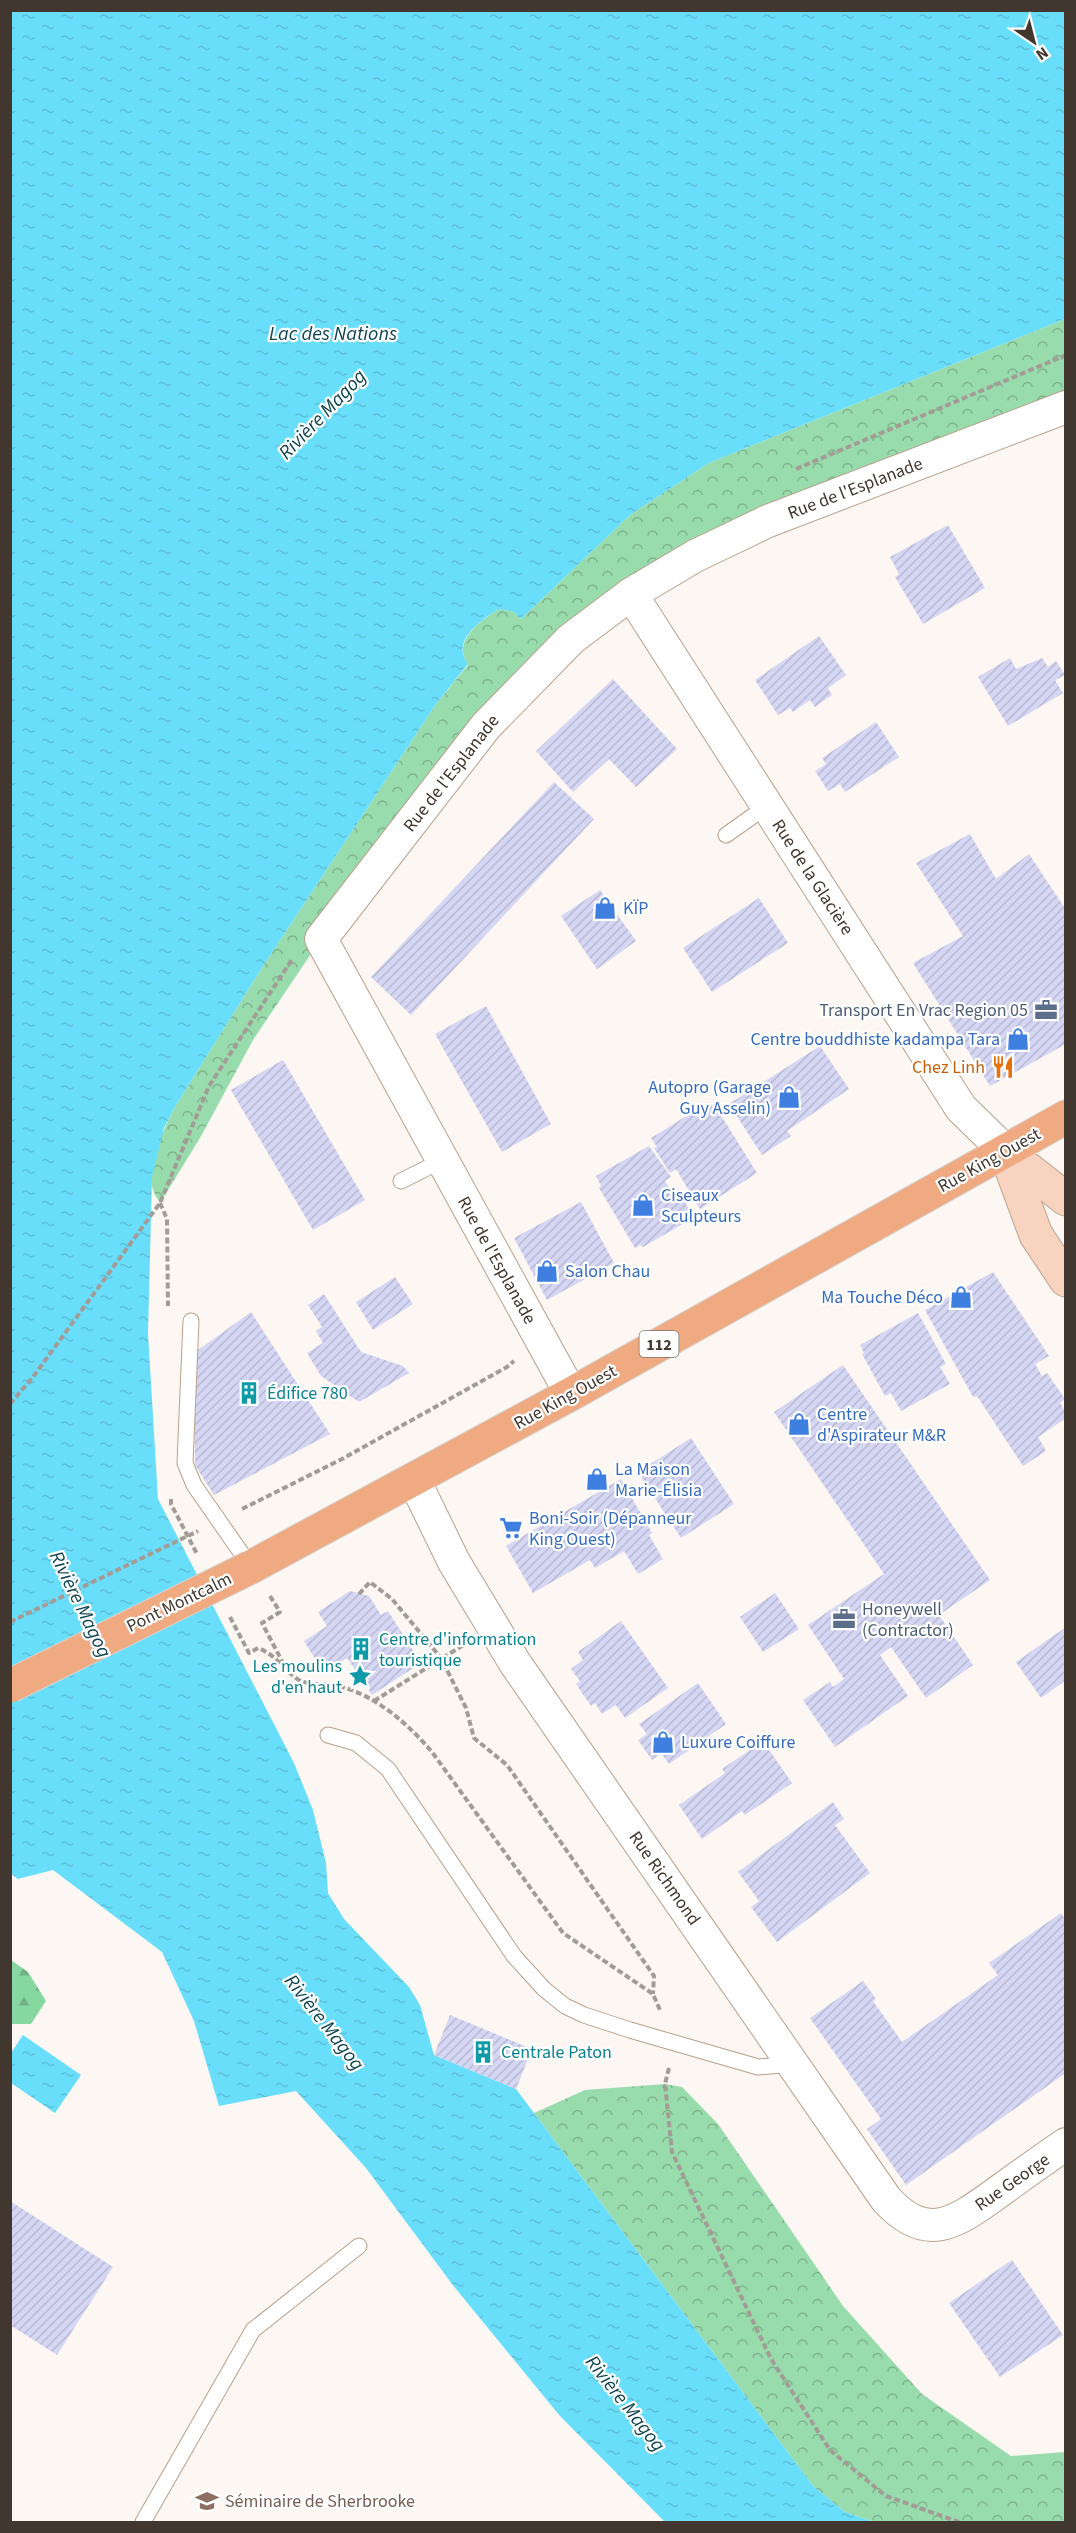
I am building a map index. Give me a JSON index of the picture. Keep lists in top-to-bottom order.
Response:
{
  "streets": {
    "main road": ["Rue King Ouest", "112", "Pont Montcalm"],
    "street": [
      "Rue de l'Esplanade",
      "Rue de la Glacière",
      "Rue Richmond",
      "Rue George"
    ]
  },
  "crossings": [
    ["Rue de l'Esplanade", "Rue de la Glacière"],
    ["Rue de l'Esplanade", "Rue King Ouest"],
    ["Rue de la Glacière", "Rue King Ouest"],
    ["Rue King Ouest", "Pont Montcalm"],
    ["Rue King Ouest", "Rue Richmond"],
    ["Rue Richmond", "Rue George"]
  ],
  "water": ["Lac des Nations", "Rivière Magog"],
  "places": {
    "shop": [
      "KÏP",
      "Centre bouddhiste kadampa Tara",
      "Autopro (Garage Guy Asselin)",
      "Ciseaux Sculpteurs",
      "Salon Chau",
      "Ma Touche Déco",
      "Centre d'Aspirateur M&R",
      "La Maison Marie-Élisia",
      "Luxure Coiffure"
    ],
    "office": ["Transport En Vrac Region 05", "Honeywell (Contractor)"],
    "restaurant": ["Chez Linh"],
    "building": ["Édifice 780", "Centre d'information touristique", "Centrale Paton"],
    "supermarket": ["Boni-Soir (Dépanneur King Ouest)"],
    "place": ["Les moulins d'en haut"],
    "school or university": ["Séminaire de Sherbrooke"]
  },
  "north": "bottom right"
}
